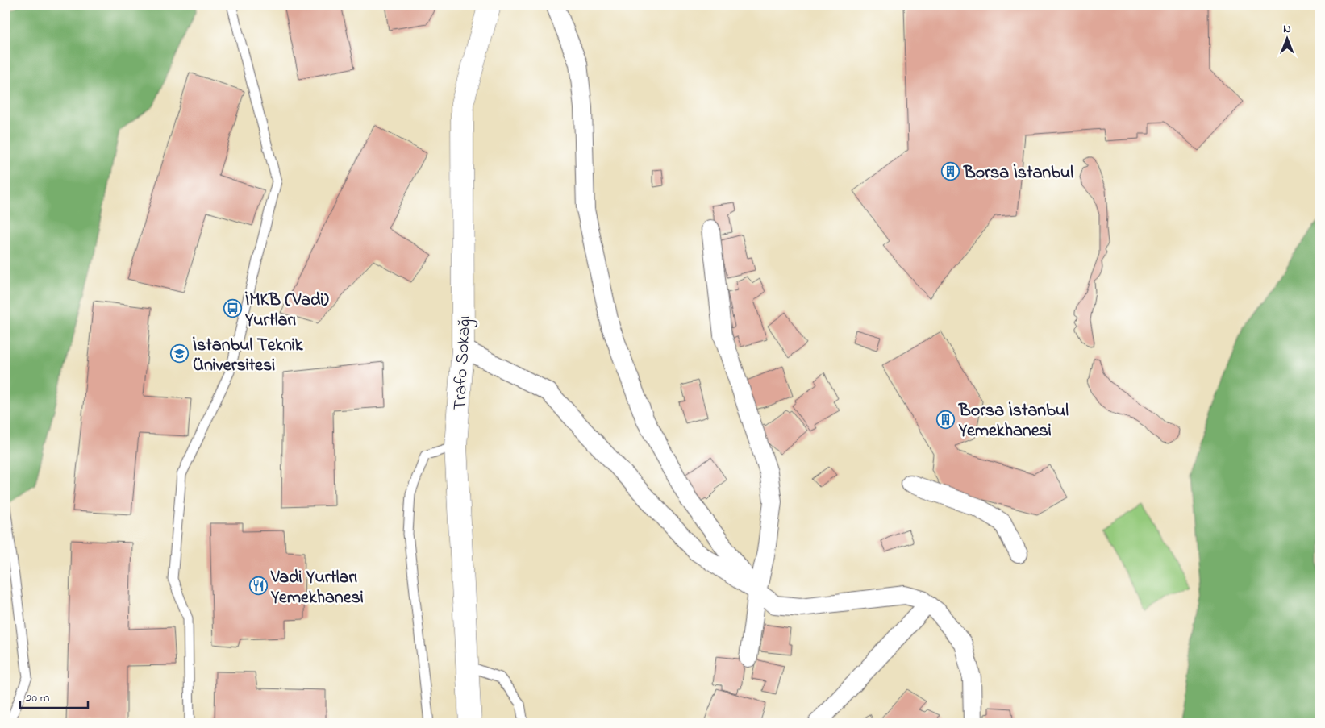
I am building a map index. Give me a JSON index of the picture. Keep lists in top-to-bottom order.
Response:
{
  "streets": {
    "street": ["Trafo Sokağı"]
  },
  "places": {
    "building": ["Borsa İstanbul", "Borsa İstanbul Yemekhanesi"],
    "bus stop": ["İMKB (Vadi) Yurtları"],
    "school or university": ["İstanbul Teknik Üniversitesi"],
    "restaurant": ["Vadi Yurtları Yemekhanesi"]
  },
  "scale_bar": "20 m",
  "north": "top"
}
